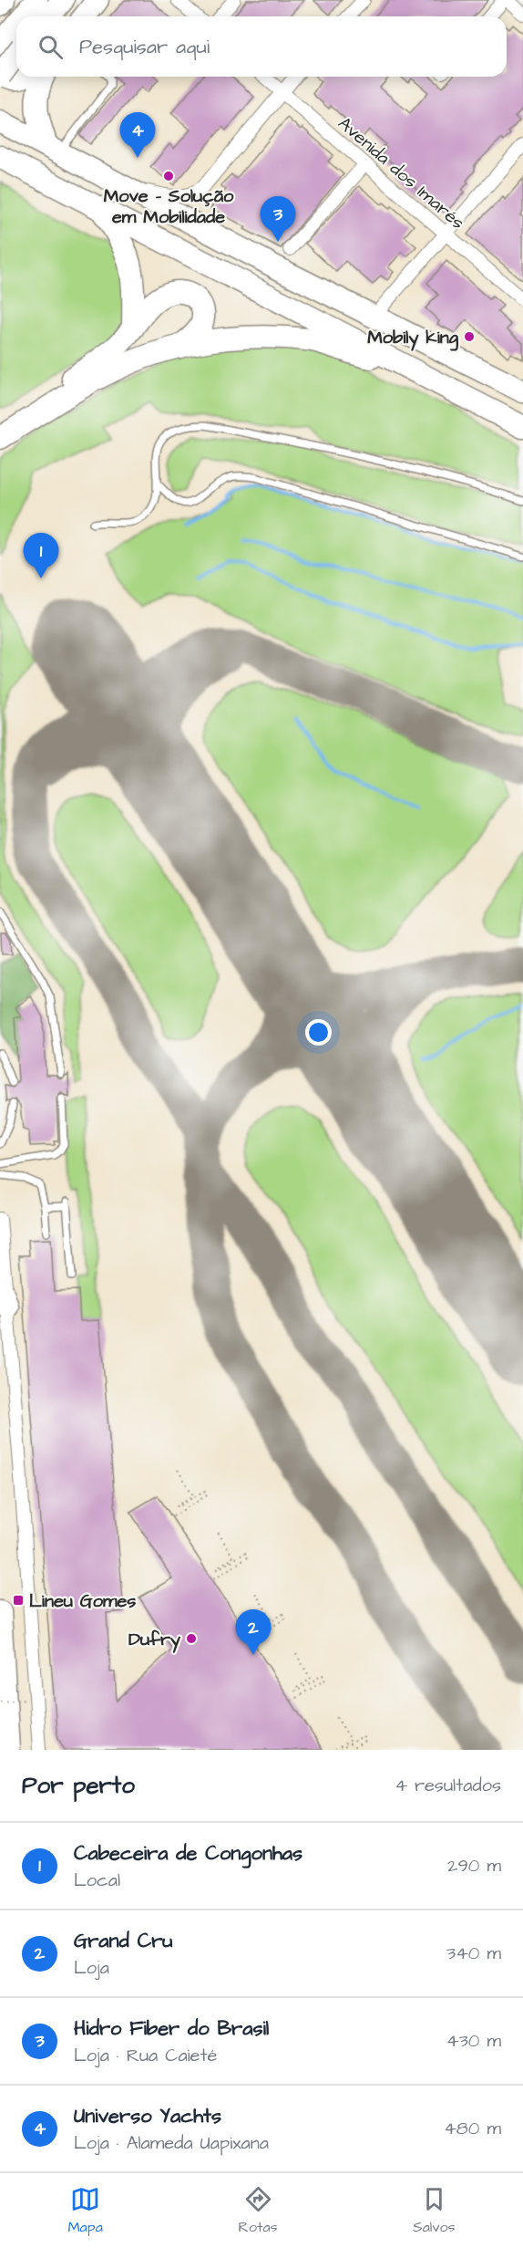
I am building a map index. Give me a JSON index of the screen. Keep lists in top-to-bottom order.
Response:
{
  "streets": {
    "street": ["Avenida dos Imarés"]
  },
  "places": {
    "other": ["Move - Solução em Mobilidade", "Mobily king", "Dufry"],
    "transit": ["Lineu Gomes"]
  },
  "page": {
    "search": "Pesquisar aqui",
    "pins": [
      "4",
      "3",
      "1",
      "2"
    ],
    "heading": ["Por perto", "4 resultados"],
    "list": [
      {
        "mark": "1",
        "name": "Cabeceira de Congonhas",
        "note": "Local",
        "value": "290 m"
      },
      {
        "mark": "2",
        "name": "Grand Cru",
        "note": "Loja",
        "value": "340 m"
      },
      {
        "mark": "3",
        "name": "Hidro Fiber do Brasil",
        "note": "Loja · Rua Caieté",
        "value": "430 m"
      },
      {
        "mark": "4",
        "name": "Universo Yachts",
        "note": "Loja · Alameda Uapixana",
        "value": "480 m"
      }
    ],
    "nav": ["Mapa", "Rotas", "Salvos"]
  }
}
